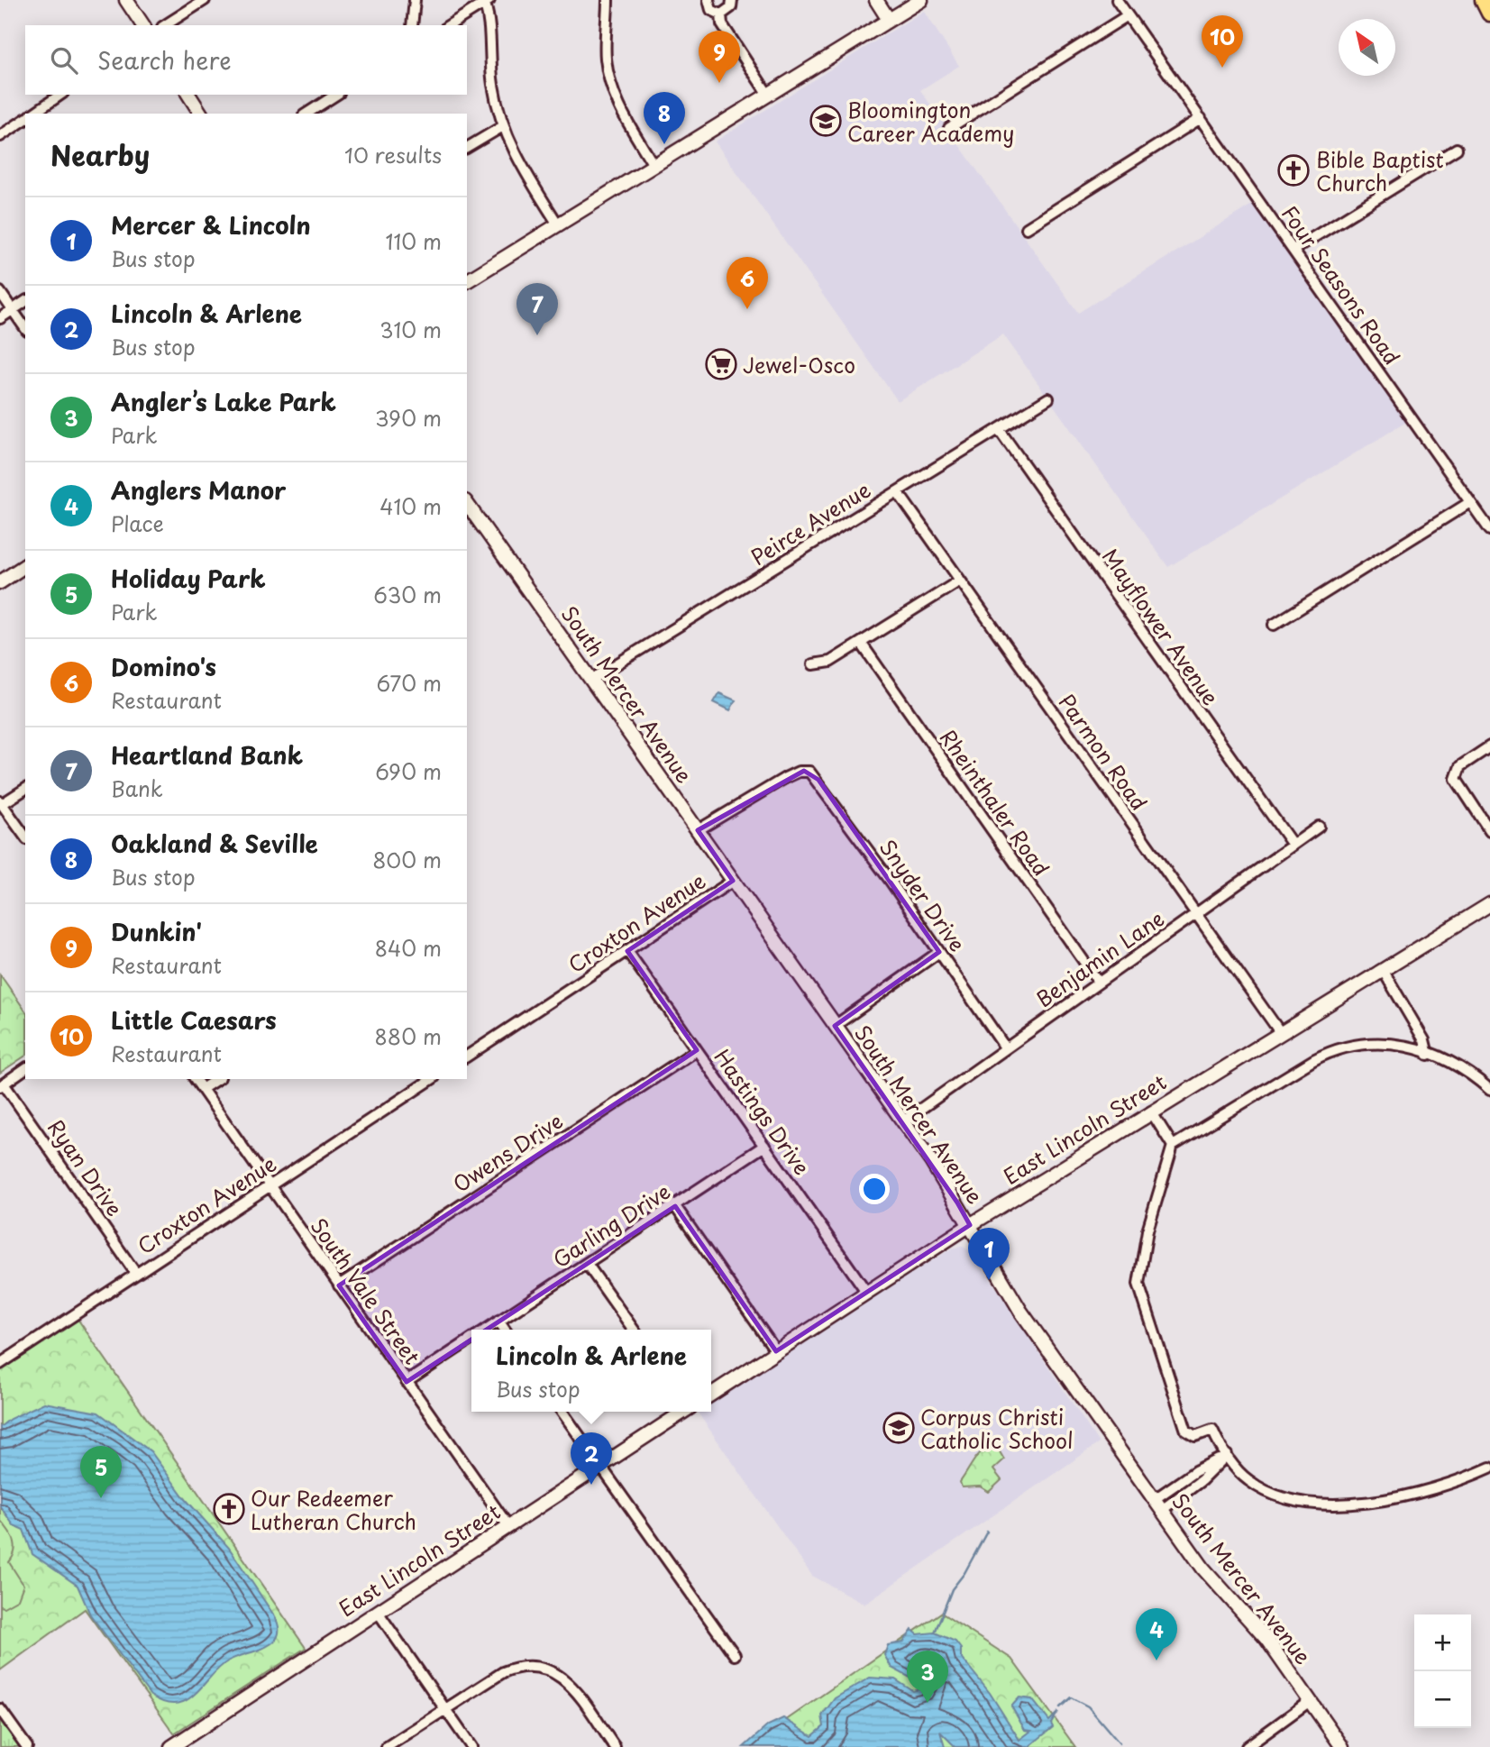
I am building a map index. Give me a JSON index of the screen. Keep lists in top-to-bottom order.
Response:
{
  "streets": {
    "main road": ["South Mercer Avenue", "East Lincoln Street"],
    "street": [
      "Four Seasons Road",
      "Peirce Avenue",
      "Mayflower Avenue",
      "Parmon Road",
      "Rheinthaler Road",
      "Snyder Drive",
      "Croxton Avenue",
      "Benjamin Lane",
      "Hastings Drive",
      "Owens Drive",
      "Ryan Drive",
      "Garling Drive",
      "South Vale Street"
    ]
  },
  "crossings": [
    ["Peirce Avenue", "Mayflower Avenue"],
    ["Peirce Avenue", "South Mercer Avenue"],
    ["Peirce Avenue", "Parmon Road"],
    ["Mayflower Avenue", "Benjamin Lane"],
    ["South Mercer Avenue", "Snyder Drive"],
    ["South Mercer Avenue", "Croxton Avenue"],
    ["South Mercer Avenue", "Benjamin Lane"],
    ["South Mercer Avenue", "East Lincoln Street"],
    ["Parmon Road", "Benjamin Lane"],
    ["Parmon Road", "East Lincoln Street"],
    ["Rheinthaler Road", "Benjamin Lane"],
    ["Snyder Drive", "Benjamin Lane"],
    ["Croxton Avenue", "Hastings Drive"],
    ["Croxton Avenue", "Ryan Drive"],
    ["Croxton Avenue", "South Vale Street"],
    ["Hastings Drive", "East Lincoln Street"],
    ["Hastings Drive", "Owens Drive"],
    ["Hastings Drive", "Garling Drive"],
    ["East Lincoln Street", "South Vale Street"],
    ["Owens Drive", "South Vale Street"],
    ["Garling Drive", "South Vale Street"]
  ],
  "places": {
    "school or university": ["Bloomington Career Academy", "Corpus Christi Catholic School"],
    "church": ["Bible Baptist Church", "Our Redeemer Lutheran Church"],
    "supermarket": ["Jewel-Osco"]
  },
  "north": "top left",
  "page": {
    "pins": [
      "10",
      "9",
      "8",
      "6",
      "7",
      "1",
      "2",
      "5",
      "4",
      "3"
    ],
    "search": "Search here",
    "heading": ["Nearby", "10 results"],
    "list": [
      {
        "mark": "1",
        "name": "Mercer & Lincoln",
        "note": "Bus stop",
        "value": "110 m"
      },
      {
        "mark": "2",
        "name": "Lincoln & Arlene",
        "note": "Bus stop",
        "value": "310 m"
      },
      {
        "mark": "3",
        "name": "Angler’s Lake Park",
        "note": "Park",
        "value": "390 m"
      },
      {
        "mark": "4",
        "name": "Anglers Manor",
        "note": "Place",
        "value": "410 m"
      },
      {
        "mark": "5",
        "name": "Holiday Park",
        "note": "Park",
        "value": "630 m"
      },
      {
        "mark": "6",
        "name": "Domino's",
        "note": "Restaurant",
        "value": "670 m"
      },
      {
        "mark": "7",
        "name": "Heartland Bank",
        "note": "Bank",
        "value": "690 m"
      },
      {
        "mark": "8",
        "name": "Oakland & Seville",
        "note": "Bus stop",
        "value": "800 m"
      },
      {
        "mark": "9",
        "name": "Dunkin'",
        "note": "Restaurant",
        "value": "840 m"
      },
      {
        "mark": "10",
        "name": "Little Caesars",
        "note": "Restaurant",
        "value": "880 m"
      }
    ],
    "popup": ["Lincoln & Arlene", "Bus stop"],
    "map_buttons": ["+", "−"]
  }
}
